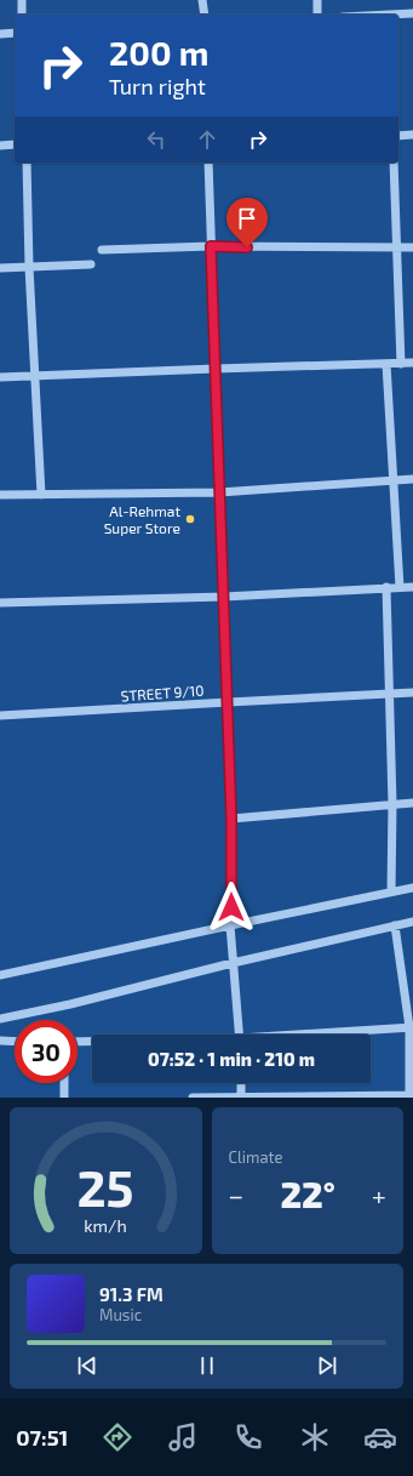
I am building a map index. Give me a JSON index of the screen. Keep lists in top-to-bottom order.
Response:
{
  "streets": {
    "street": ["STREET 9/10"]
  },
  "places": ["Al-Rehmat Super Store"],
  "page": {
    "turn": ["200 m", "Turn right"],
    "limit": "30",
    "trip": "07:52 · 1 min · 210 m",
    "tile": "Climate",
    "heat": ["−", "22°", "+"],
    "song": ["91.3 FM", "Music"],
    "tabs": "07:51",
    "gauge": ["25", "km/h"]
  }
}
